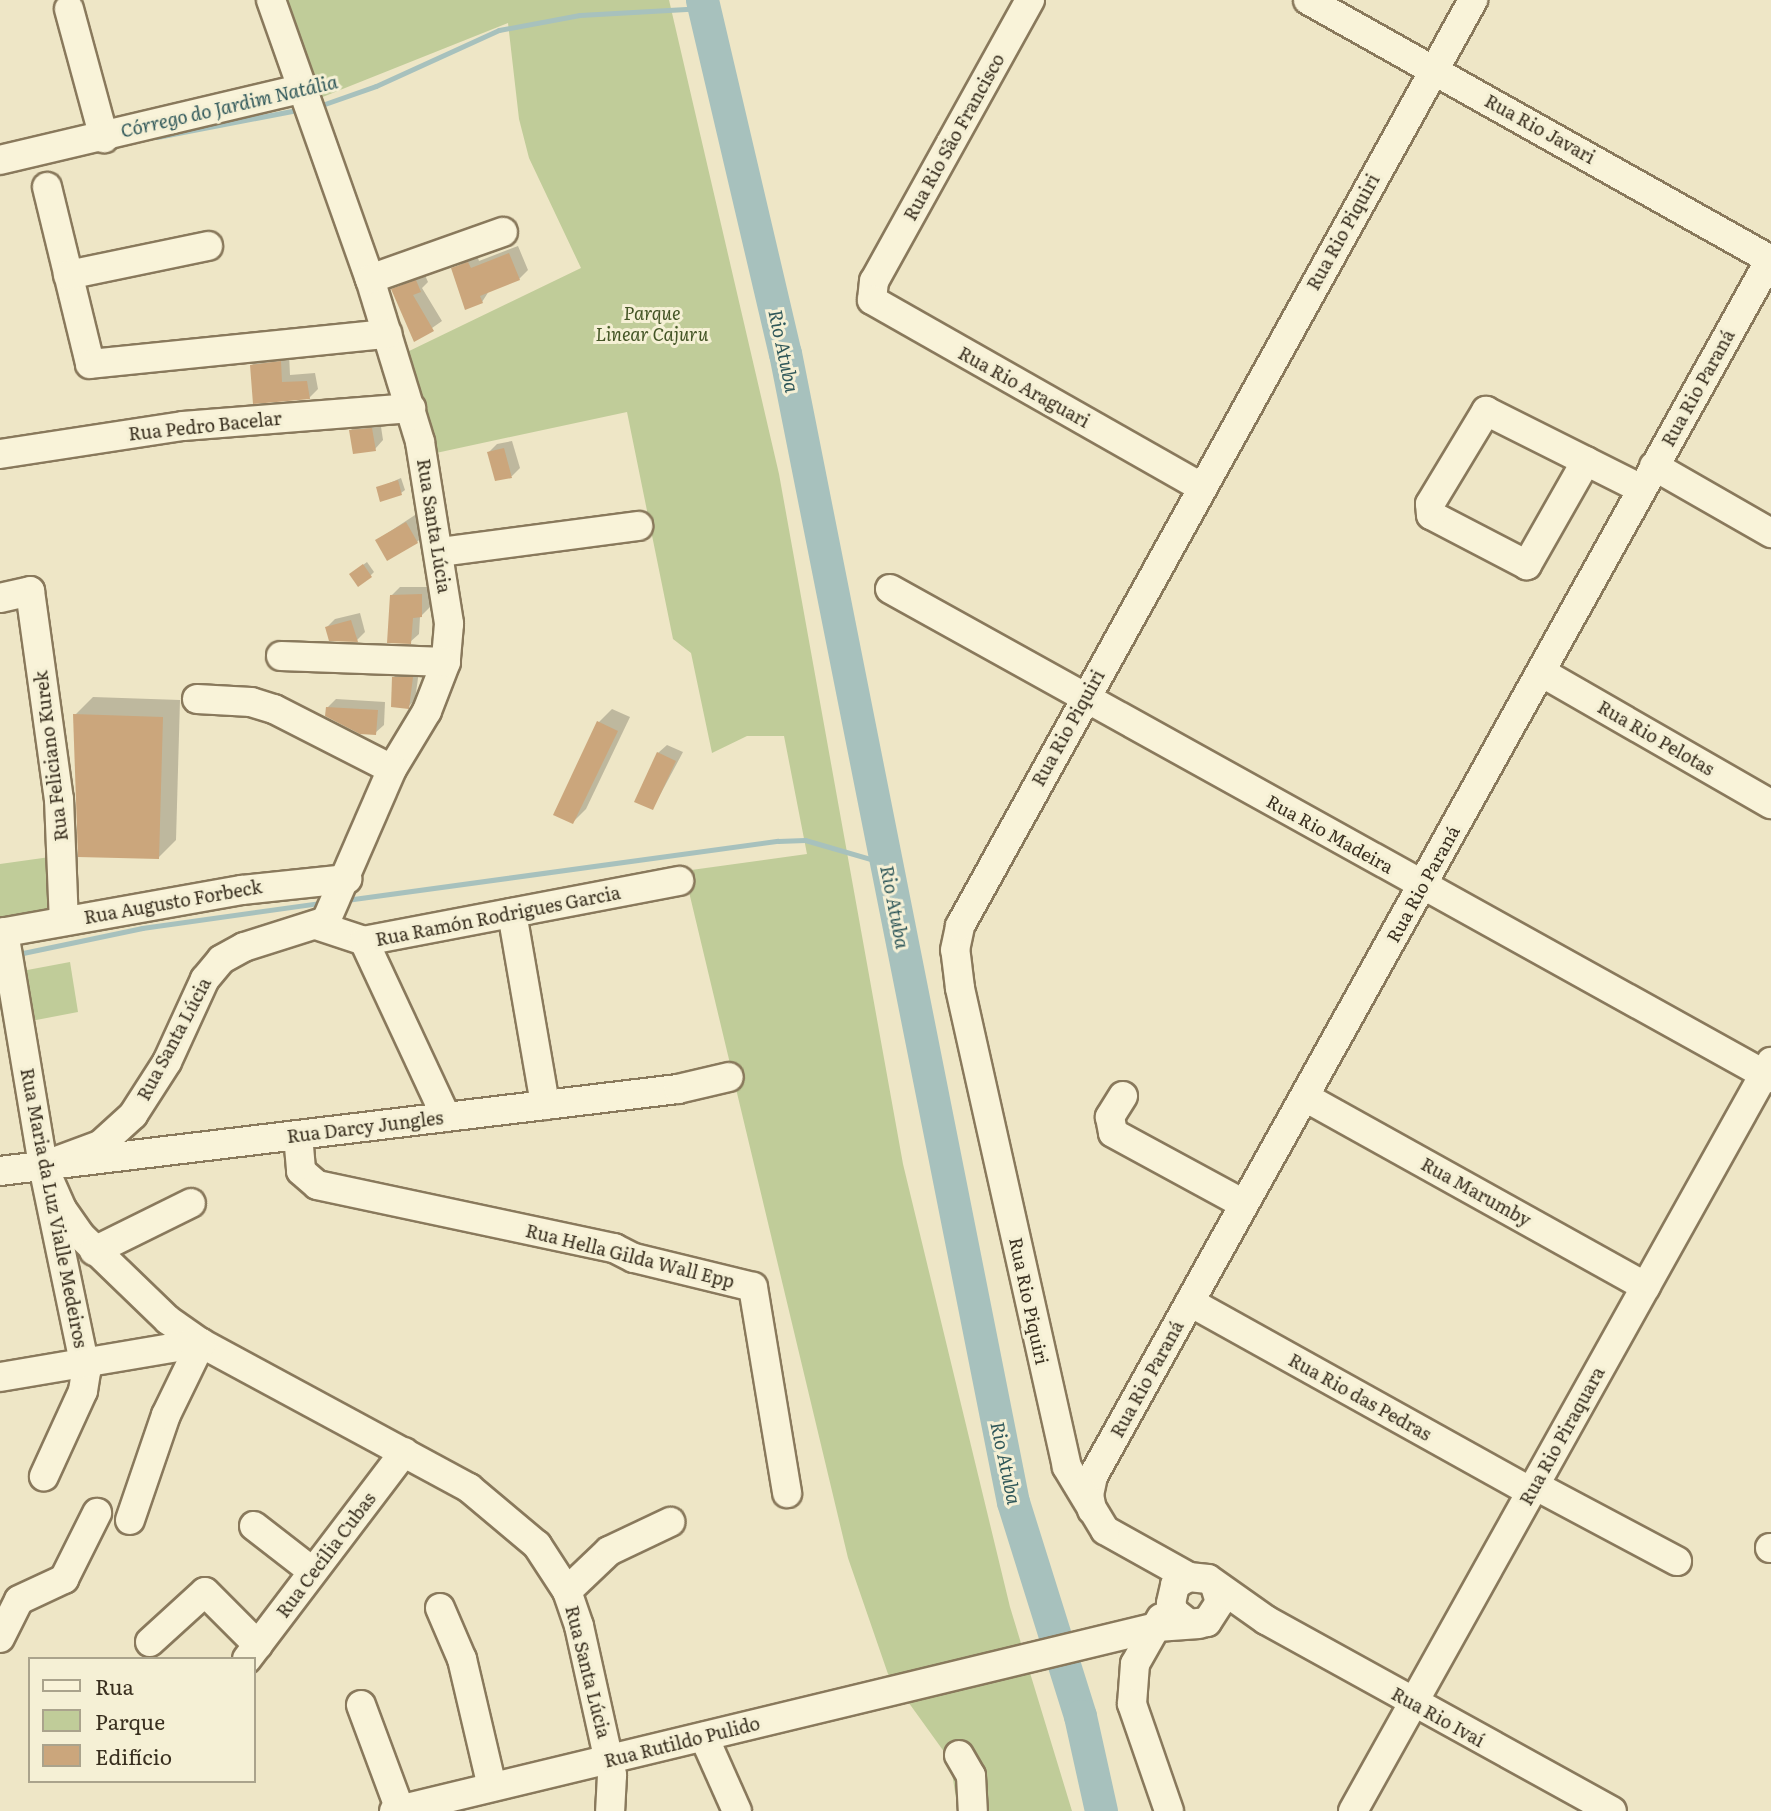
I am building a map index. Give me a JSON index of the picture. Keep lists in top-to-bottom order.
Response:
{
  "streets": {
    "street": [
      "Rua Rio Javari",
      "Rua Rio São Francisco",
      "Rua Rio Piquiri",
      "Rua Rio Araguari",
      "Rua Rio Paraná",
      "Rua Pedro Bacelar",
      "Rua Santa Lúcia",
      "Rua Rio Pelotas",
      "Rua Feliciano Kurek",
      "Rua Rio Madeira",
      "Rua Augusto Forbeck",
      "Rua Ramón Rodrigues Garcia",
      "Rua Darcy Jungles",
      "Rua Marumby",
      "Rua Maria da Luz Vialle Medeiros",
      "Rua Hella Gilda Wall Epp",
      "Rua Rio das Pedras",
      "Rua Rio Piraquara",
      "Rua Cecília Cubas",
      "Rua Rio Ivaí",
      "Rua Rutildo Pulido"
    ]
  },
  "crossings": [
    ["Rua Rio Javari", "Rua Rio Piquiri"],
    ["Rua Rio Javari", "Rua Rio Paraná"],
    ["Rua Rio São Francisco", "Rua Rio Araguari"],
    ["Rua Rio Piquiri", "Rua Rio Araguari"],
    ["Rua Rio Piquiri", "Rua Rio Paraná"],
    ["Rua Rio Piquiri", "Rua Rio Madeira"],
    ["Rua Rio Piquiri", "Rua Rio Ivaí"],
    ["Rua Rio Paraná", "Rua Rio Pelotas"],
    ["Rua Rio Paraná", "Rua Rio Madeira"],
    ["Rua Rio Paraná", "Rua Marumby"],
    ["Rua Rio Paraná", "Rua Rio das Pedras"],
    ["Rua Rio Paraná", "Rua Rio Ivaí"],
    ["Rua Pedro Bacelar", "Rua Santa Lúcia"],
    ["Rua Santa Lúcia", "Rua Augusto Forbeck"],
    ["Rua Santa Lúcia", "Rua Ramón Rodrigues Garcia"],
    ["Rua Santa Lúcia", "Rua Darcy Jungles"],
    ["Rua Santa Lúcia", "Rua Maria da Luz Vialle Medeiros"],
    ["Rua Santa Lúcia", "Rua Cecília Cubas"],
    ["Rua Santa Lúcia", "Rua Rutildo Pulido"],
    ["Rua Feliciano Kurek", "Rua Augusto Forbeck"],
    ["Rua Rio Madeira", "Rua Rio Piraquara"],
    ["Rua Augusto Forbeck", "Rua Maria da Luz Vialle Medeiros"],
    ["Rua Darcy Jungles", "Rua Maria da Luz Vialle Medeiros"],
    ["Rua Darcy Jungles", "Rua Hella Gilda Wall Epp"],
    ["Rua Marumby", "Rua Rio Piraquara"],
    ["Rua Rio das Pedras", "Rua Rio Piraquara"],
    ["Rua Rio Piraquara", "Rua Rio Ivaí"],
    ["Rua Rio Ivaí", "Rua Rutildo Pulido"]
  ],
  "water": ["Córrego do Jardim Natália", "Rio Atuba"],
  "parks": ["Parque Linear Cajuru"],
  "legend": ["Rua", "Parque", "Edifício"]
}
